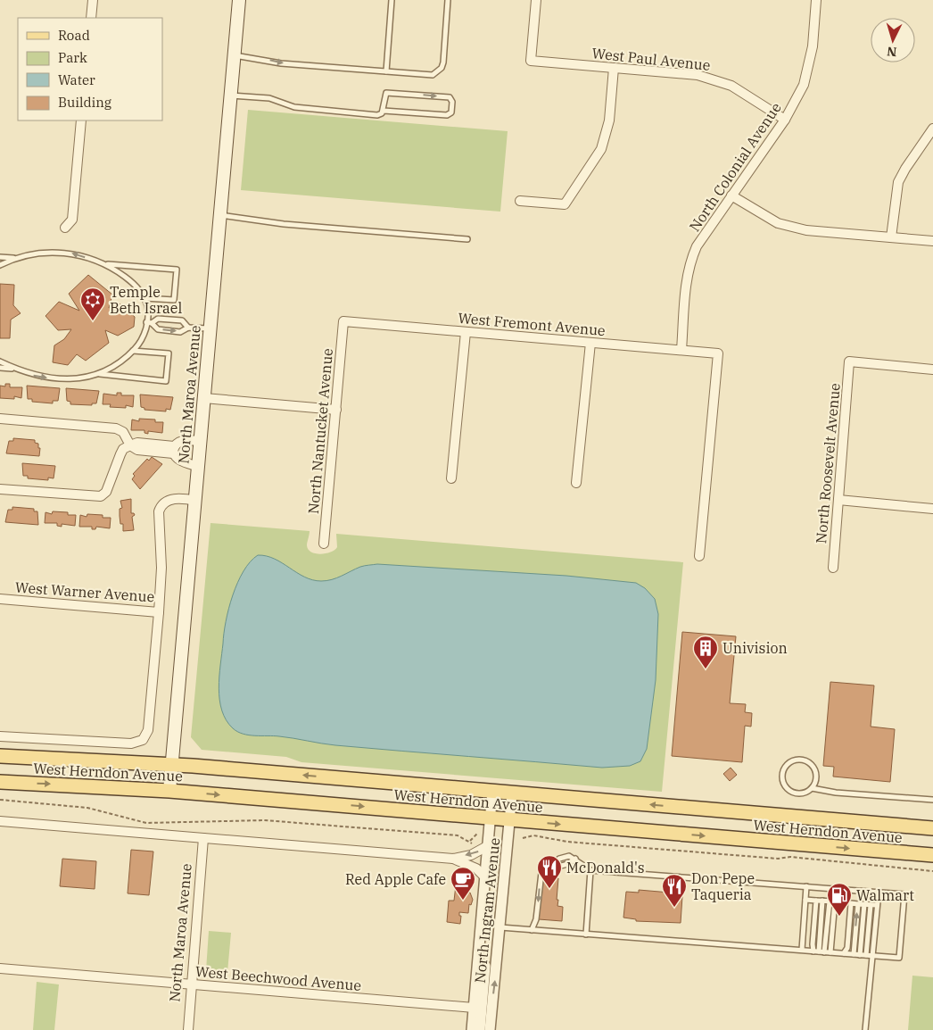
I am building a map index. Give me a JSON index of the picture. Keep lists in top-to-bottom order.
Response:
{
  "streets": {
    "main road": ["North Maroa Avenue", "West Herndon Avenue"],
    "street": [
      "West Paul Avenue",
      "North Colonial Avenue",
      "West Fremont Avenue",
      "North Nantucket Avenue",
      "North Roosevelt Avenue",
      "West Warner Avenue",
      "North Ingram Avenue",
      "West Beechwood Avenue"
    ]
  },
  "crossings": [
    ["West Paul Avenue", "North Colonial Avenue"],
    ["North Colonial Avenue", "West Fremont Avenue"],
    ["West Fremont Avenue", "North Nantucket Avenue"],
    ["North Maroa Avenue", "West Warner Avenue"],
    ["North Maroa Avenue", "West Herndon Avenue"],
    ["North Maroa Avenue", "West Beechwood Avenue"],
    ["West Herndon Avenue", "North Ingram Avenue"],
    ["North Ingram Avenue", "West Beechwood Avenue"]
  ],
  "places": {
    "synagogue": ["Temple Beth Israel"],
    "building": ["Univision"],
    "restaurant": ["McDonald's", "Don Pepe Taqueria"],
    "cafe": ["Red Apple Cafe"],
    "fuel station": ["Walmart"]
  },
  "legend": [
    "Road",
    "Park",
    "Water",
    "Building"
  ],
  "north": "bottom"
}
